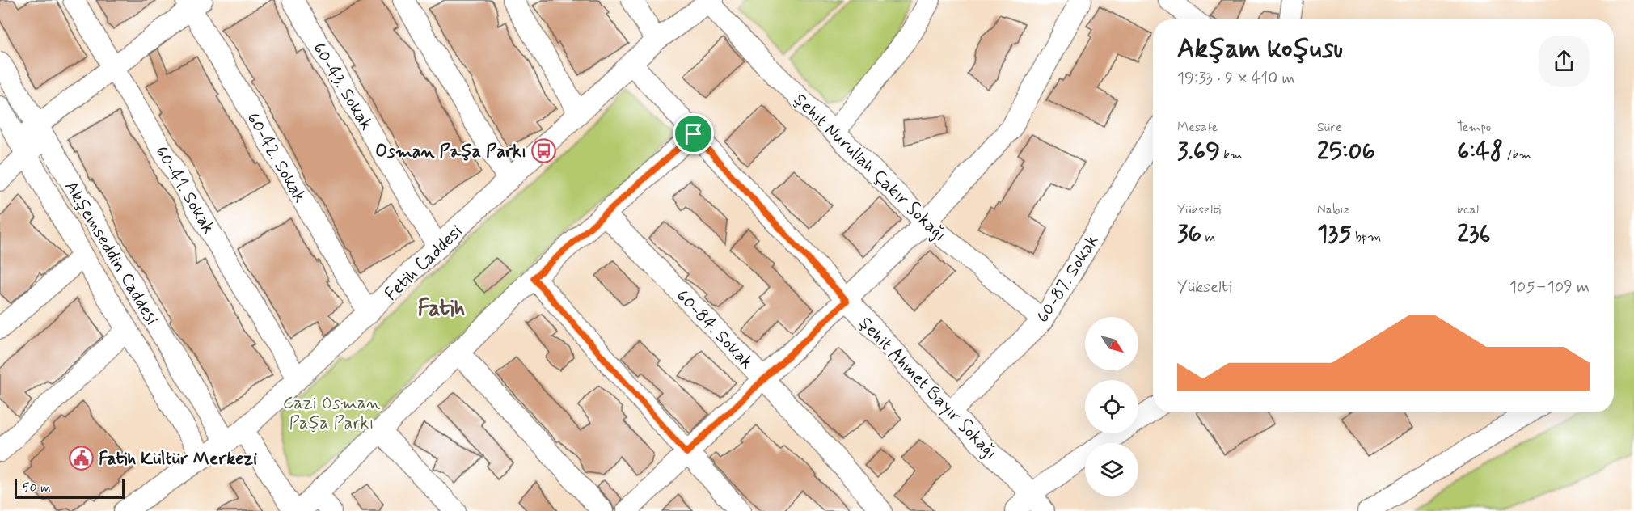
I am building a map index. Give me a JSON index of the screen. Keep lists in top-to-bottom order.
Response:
{
  "streets": {
    "street": [
      "60-43. Sokak",
      "60-42. Sokak",
      "Şehit Nurullah Çakır Sokağı",
      "60-41. Sokak",
      "Akşemseddin Caddesi",
      "Fetih Caddesi",
      "60-87. Sokak",
      "60-84. Sokak",
      "Şehit Ahmet Bayır Sokağı"
    ]
  },
  "crossings": [
    ["60-43. Sokak", "Fetih Caddesi"],
    ["60-42. Sokak", "Fetih Caddesi"],
    ["Şehit Nurullah Çakır Sokağı", "Fetih Caddesi"],
    ["Şehit Nurullah Çakır Sokağı", "60-87. Sokak"],
    ["60-41. Sokak", "Fetih Caddesi"],
    ["Akşemseddin Caddesi", "Fetih Caddesi"],
    ["Fetih Caddesi", "Şehit Ahmet Bayır Sokağı"],
    ["60-87. Sokak", "Şehit Ahmet Bayır Sokağı"]
  ],
  "districts": ["Fatih"],
  "parks": ["Gazi Osman Paşa Parkı"],
  "places": {
    "bus stop": ["Osman Paşa Parkı"],
    "public building": ["Fatih Kültür Merkezi"]
  },
  "scale_bar": "50 m",
  "north": "bottom right",
  "page": {
    "heading": ["Akşam koşusu", "19:33 · 9 × 410 m"],
    "stats": [
      ["Mesafe", "3.69 km"],
      ["Süre", "25:06"],
      ["Tempo", "6:48 /km"],
      ["Yükselti", "36 m"],
      ["Nabız", "135 bpm"],
      ["kcal", "236"]
    ],
    "chart": ["Yükselti", "105–109 m"],
    "scale": "50 m"
  }
}
